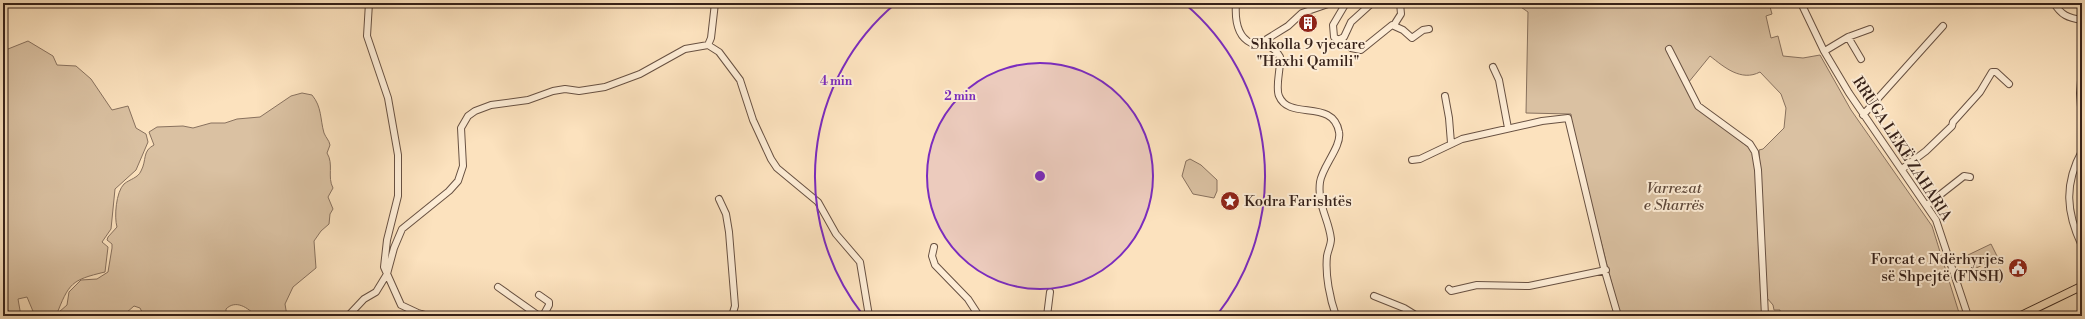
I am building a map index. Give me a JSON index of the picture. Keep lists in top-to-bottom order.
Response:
{
  "streets": {
    "street": ["RRUGA LEKË ZAHARIA"]
  },
  "parks": ["Varrezat e Sharrës"],
  "places": {
    "building": ["Shkolla 9 vjecare \"Haxhi Qamili\""],
    "place": ["Kodra Farishtës"],
    "public building": ["Forcat e Ndërhyrjes së Shpejtë (FNSH)"]
  },
  "rings": ["4 min", "2 min"]
}
